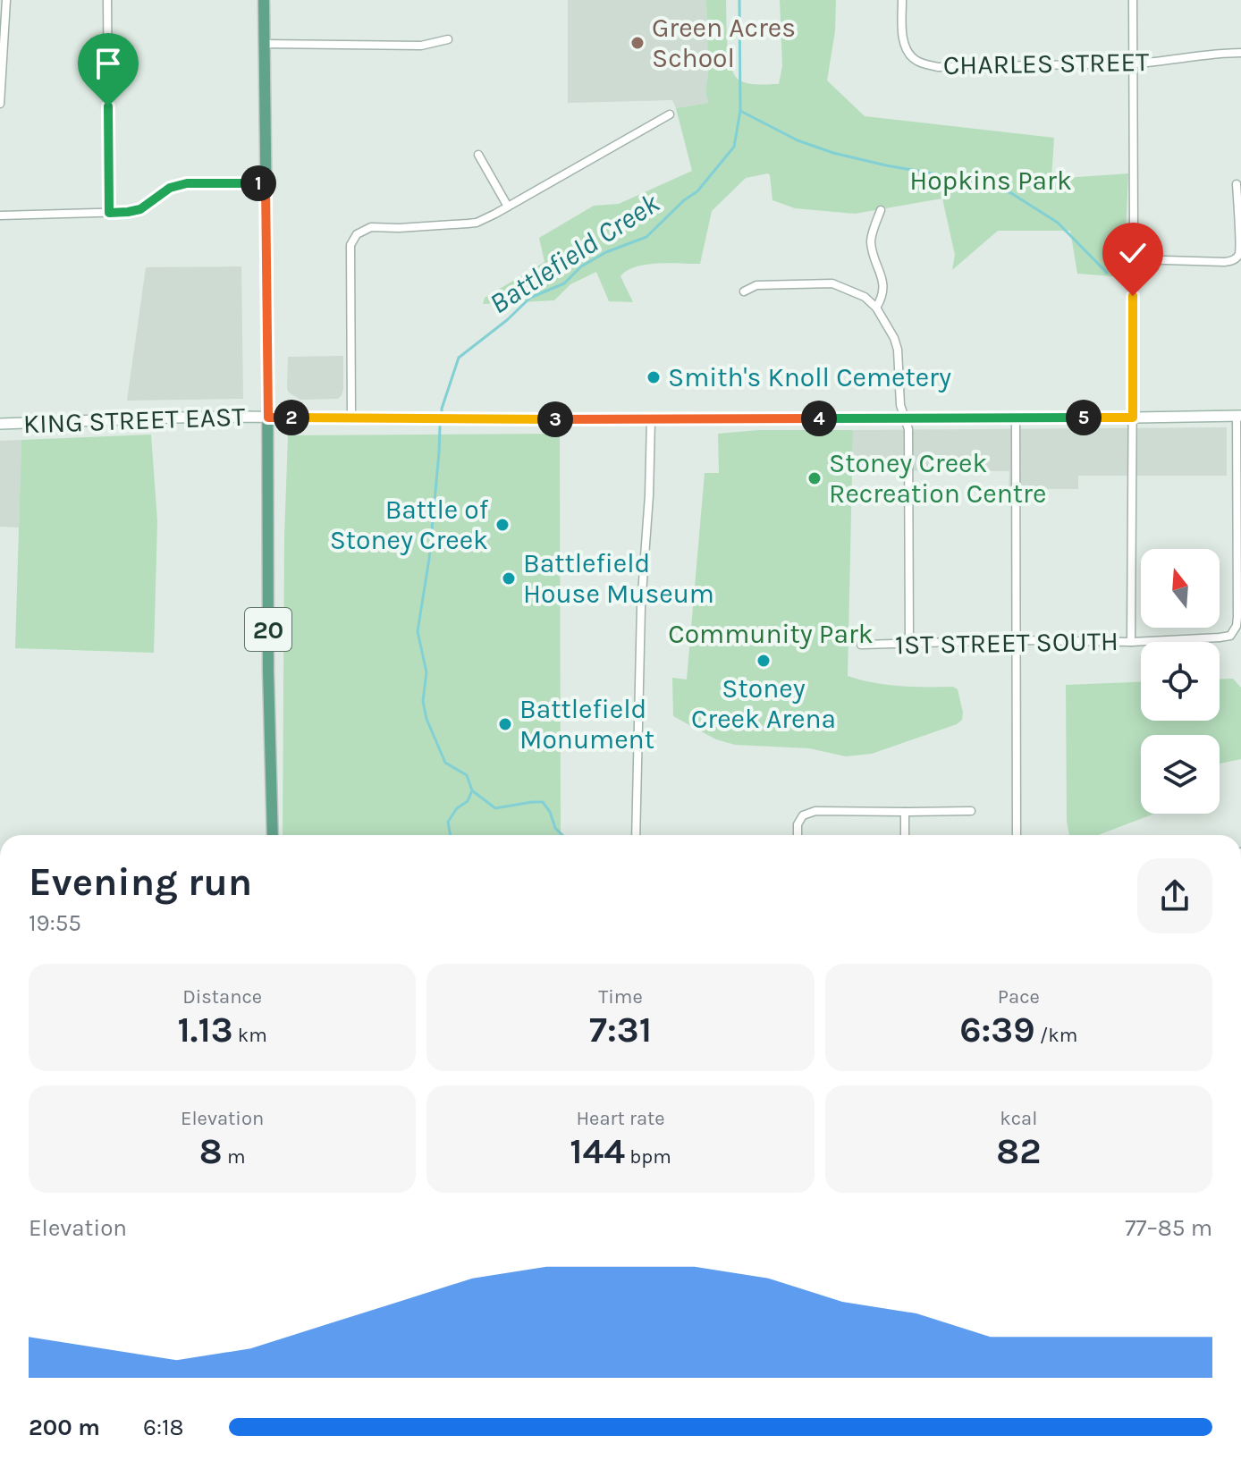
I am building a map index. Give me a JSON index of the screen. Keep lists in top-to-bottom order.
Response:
{
  "streets": {
    "main road": ["KING STREET EAST", "20"],
    "street": ["CHARLES STREET", "1ST STREET SOUTH"]
  },
  "crossings": [
    ["KING STREET EAST", "20"],
    ["KING STREET EAST", "1ST STREET SOUTH"]
  ],
  "water": ["Battlefield Creek"],
  "parks": ["Hopkins Park", "Community Park"],
  "places": [
    "Green Acres School",
    "Smith's Knoll Cemetery",
    "Stoney Creek Recreation Centre",
    "Battle of Stoney Creek",
    "Battlefield House Museum",
    "Stoney Creek Arena",
    "Battlefield Monument"
  ],
  "north": "top",
  "page": {
    "pins": [
      "1",
      "2",
      "5",
      "4",
      "3"
    ],
    "heading": ["Evening run", "19:55"],
    "stats": [
      ["Distance", "1.13 km"],
      ["Time", "7:31"],
      ["Pace", "6:39 /km"],
      ["Elevation", "8 m"],
      ["Heart rate", "144 bpm"],
      ["kcal", "82"]
    ],
    "chart": ["Elevation", "77–85 m"],
    "list": [
      {
        "name": "200 m",
        "note": "6:18"
      }
    ]
  }
}
